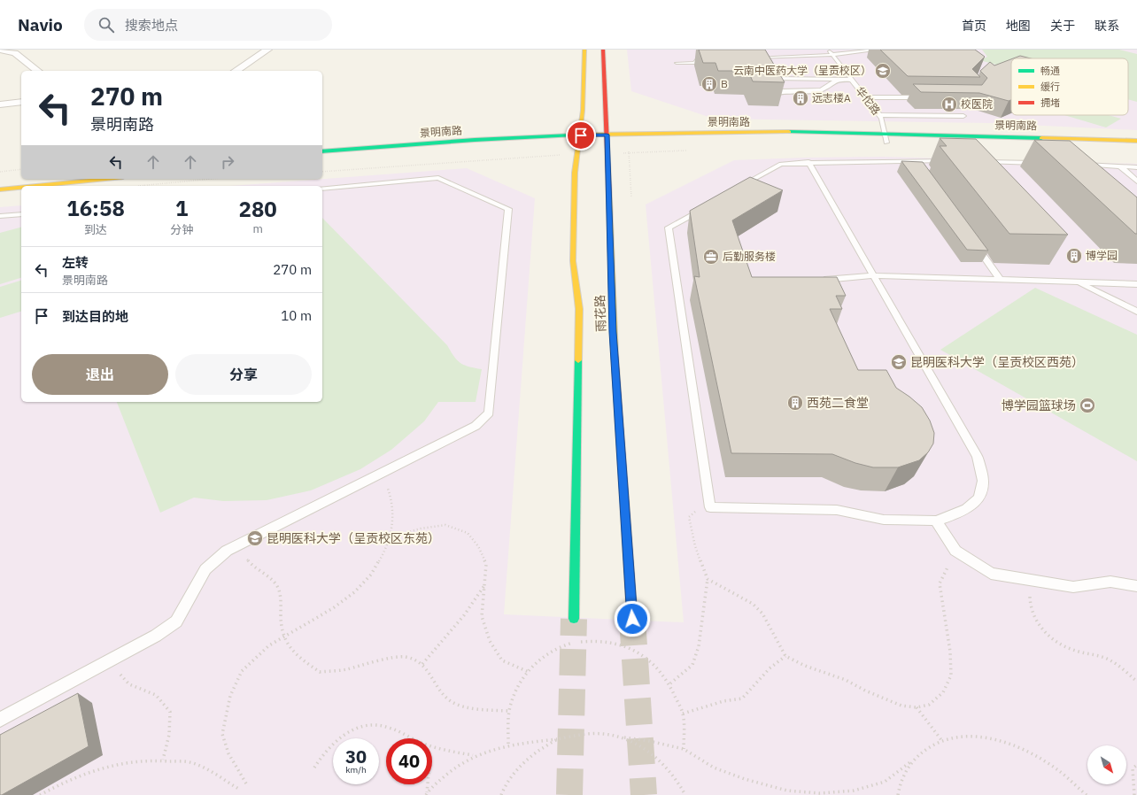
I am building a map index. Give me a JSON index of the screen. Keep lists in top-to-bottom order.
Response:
{
  "streets": {
    "street": ["景明南路", "雨花路"],
    "lane": ["华佗路"]
  },
  "crossings": [
    ["景明南路", "雨花路"]
  ],
  "places": {
    "school or university": ["云南中医药大学（呈贡校区）", "昆明医科大学（呈贡校区西苑）", "昆明医科大学（呈贡校区东苑）"],
    "building": [
      "B",
      "远志楼A",
      "博学园",
      "西苑二食堂"
    ],
    "hospital": ["校医院"],
    "office": ["后勤服务楼"],
    "sports": ["博学园篮球场"]
  },
  "legend": ["畅通", "缓行", "拥堵"],
  "north": "bottom right",
  "page": {
    "header": "Navio",
    "search": "搜索地点",
    "nav": [
      "首页",
      "地图",
      "关于",
      "联系"
    ],
    "turn": ["270 m", "景明南路"],
    "eta": [
      "16:58",
      "到达",
      "1",
      "分钟",
      "280",
      "m"
    ],
    "list": [
      {
        "name": "左转",
        "note": "景明南路",
        "value": "270 m"
      },
      {
        "name": "到达目的地",
        "value": "10 m"
      }
    ],
    "buttons": ["退出", "分享"],
    "speed": "30 km/h",
    "limit": "40"
  }
}
